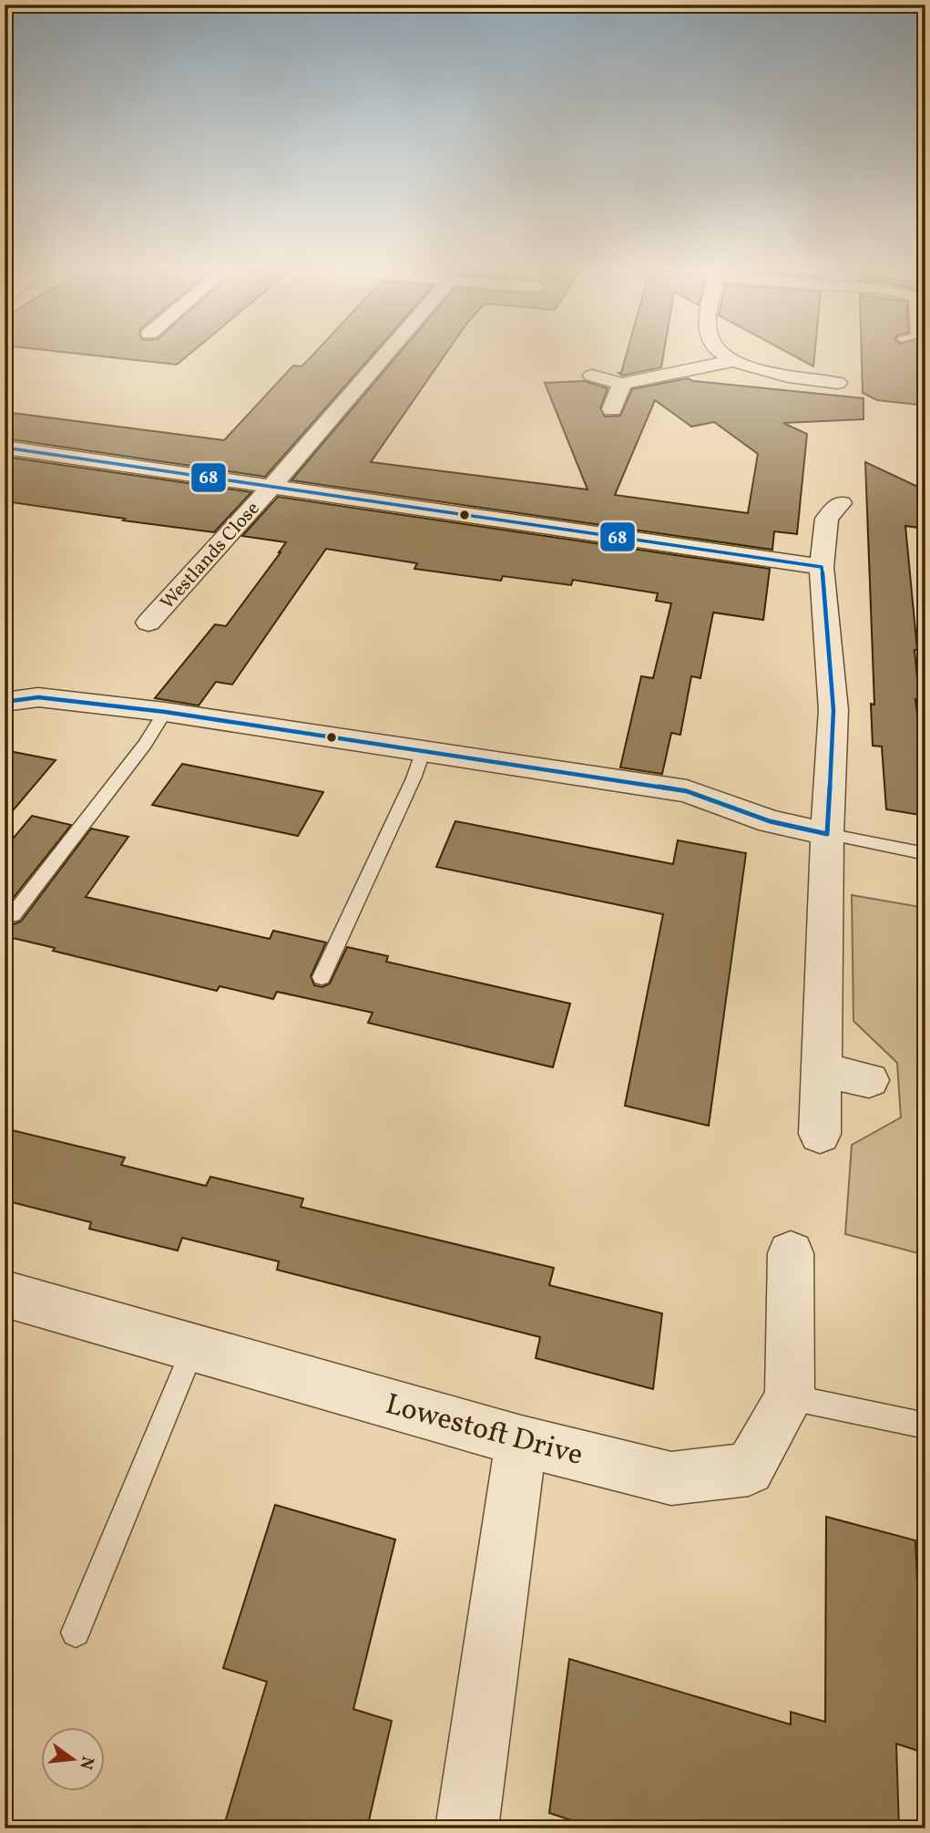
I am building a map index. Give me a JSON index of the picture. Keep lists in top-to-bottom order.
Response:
{
  "streets": {
    "street": ["Westlands Close", "Lowestoft Drive"]
  },
  "lines": ["transit line 68"],
  "north": "right"
}
